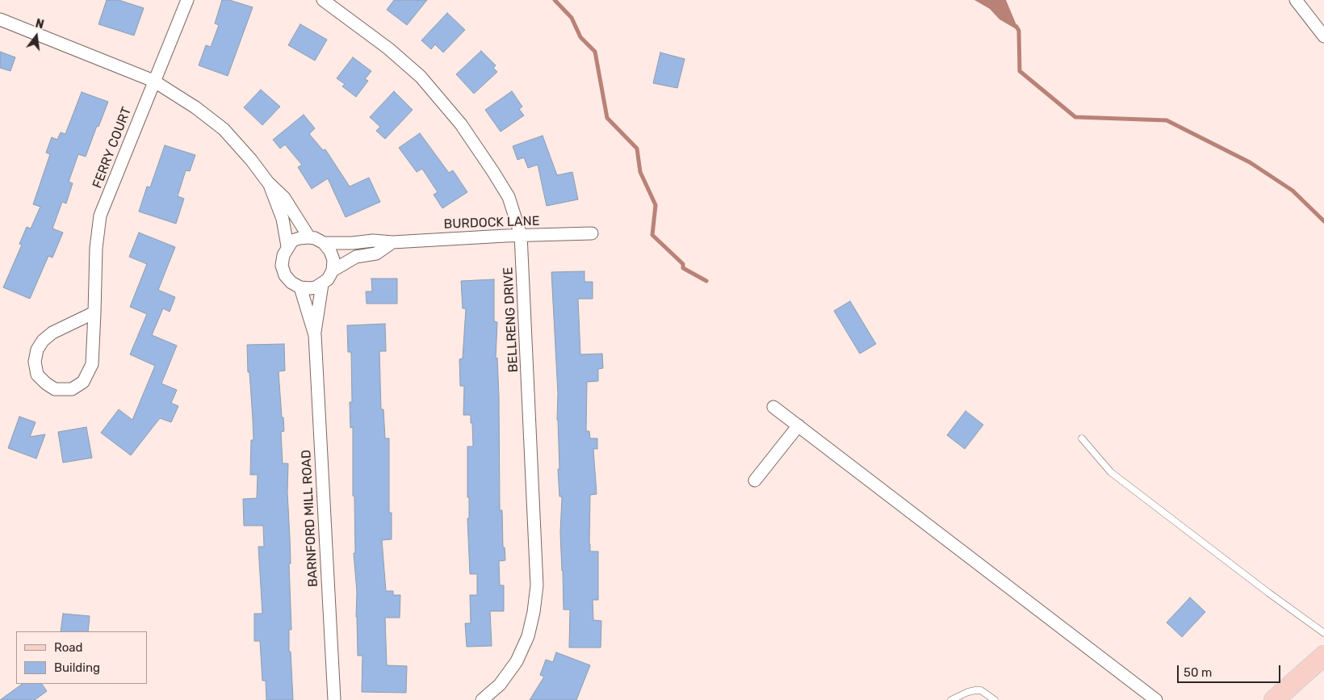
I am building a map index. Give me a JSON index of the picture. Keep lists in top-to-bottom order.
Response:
{
  "streets": {
    "street": [
      "FERRY COURT",
      "BURDOCK LANE",
      "BELLRENG DRIVE",
      "BARNFORD MILL ROAD"
    ]
  },
  "crossings": [
    ["BURDOCK LANE", "BELLRENG DRIVE"],
    ["BURDOCK LANE", "BARNFORD MILL ROAD"]
  ],
  "legend": ["Road", "Building"],
  "scale_bar": "50 m",
  "north": "top"
}
